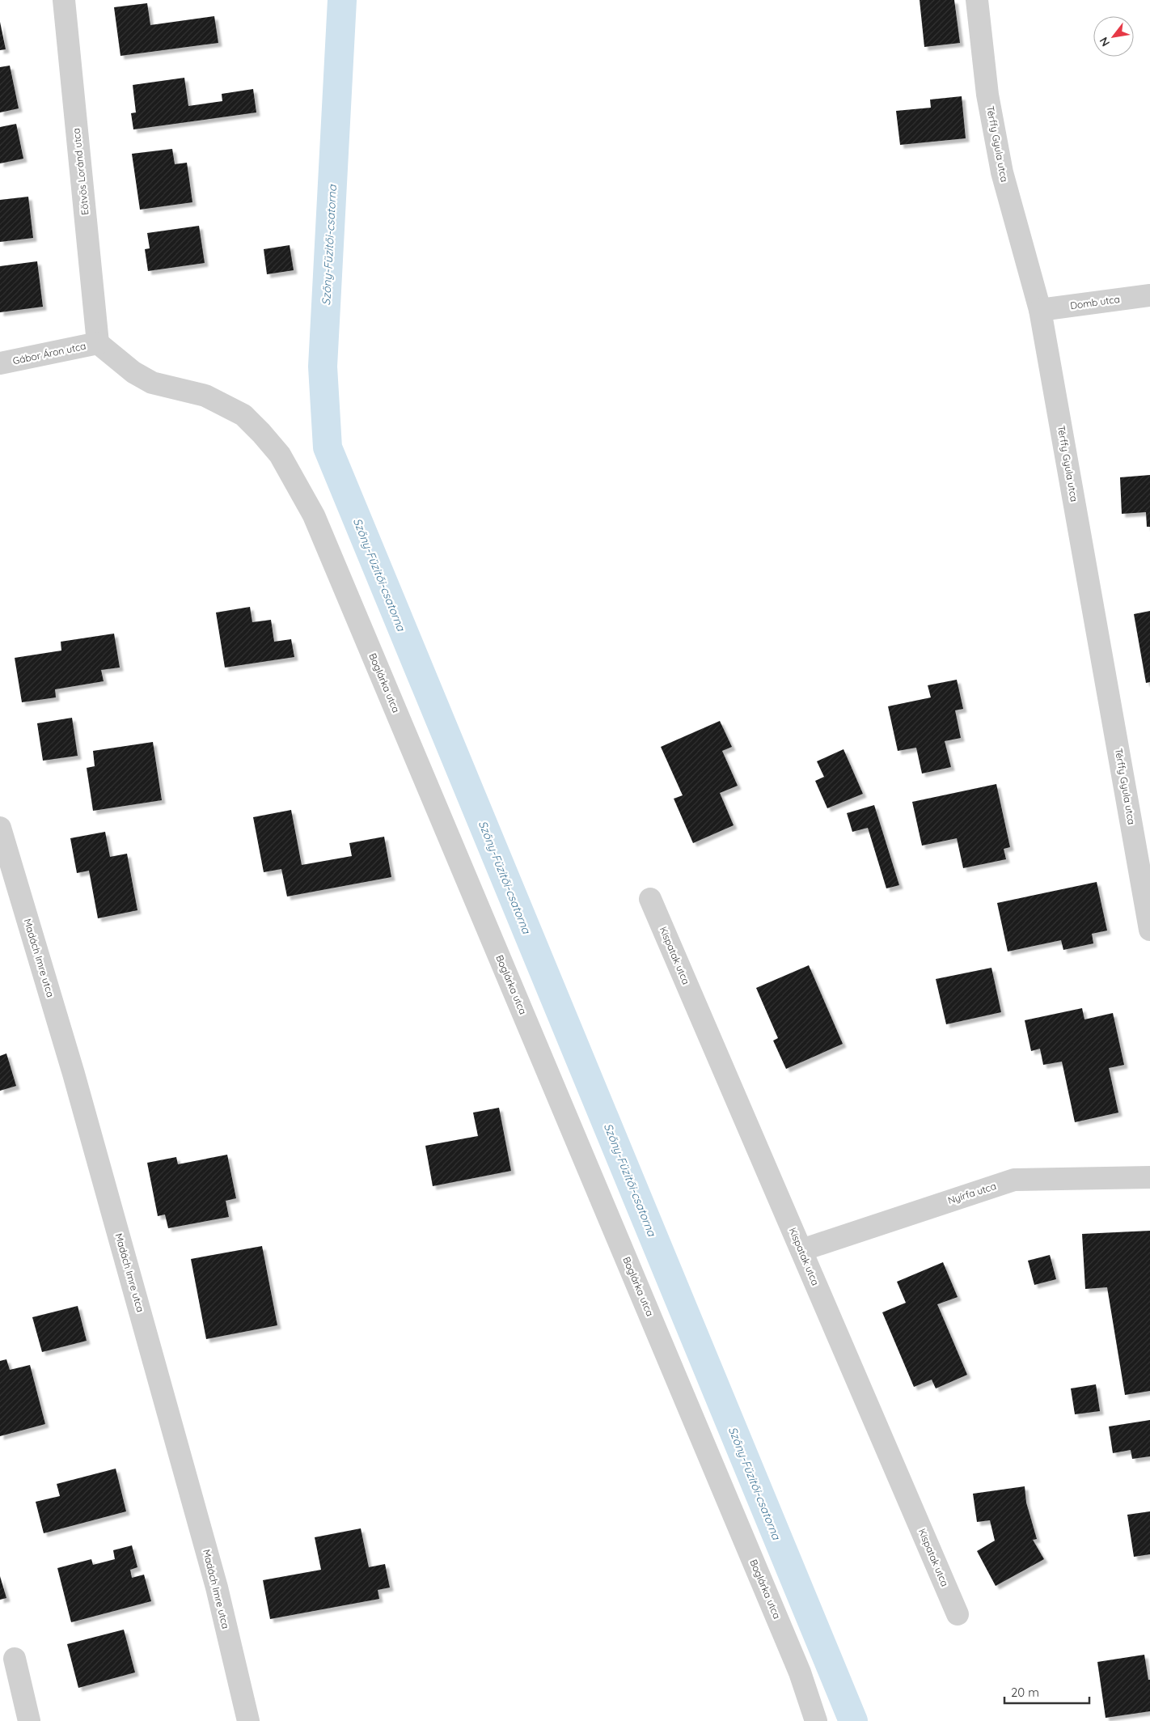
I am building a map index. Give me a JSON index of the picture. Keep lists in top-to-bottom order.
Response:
{
  "streets": {
    "street": [
      "Térffy Gyula utca",
      "Eötvös Loránd utca",
      "Domb utca",
      "Gábor Áron utca",
      "Boglárka utca",
      "Kispatak utca",
      "Madách Imre utca",
      "Nyírfa utca"
    ]
  },
  "crossings": [
    ["Térffy Gyula utca", "Domb utca"],
    ["Eötvös Loránd utca", "Gábor Áron utca"],
    ["Eötvös Loránd utca", "Boglárka utca"],
    ["Gábor Áron utca", "Boglárka utca"],
    ["Kispatak utca", "Nyírfa utca"]
  ],
  "water": ["Szőny-Füzitői-csatorna"],
  "scale_bar": "20 m",
  "north": "bottom left"
}
